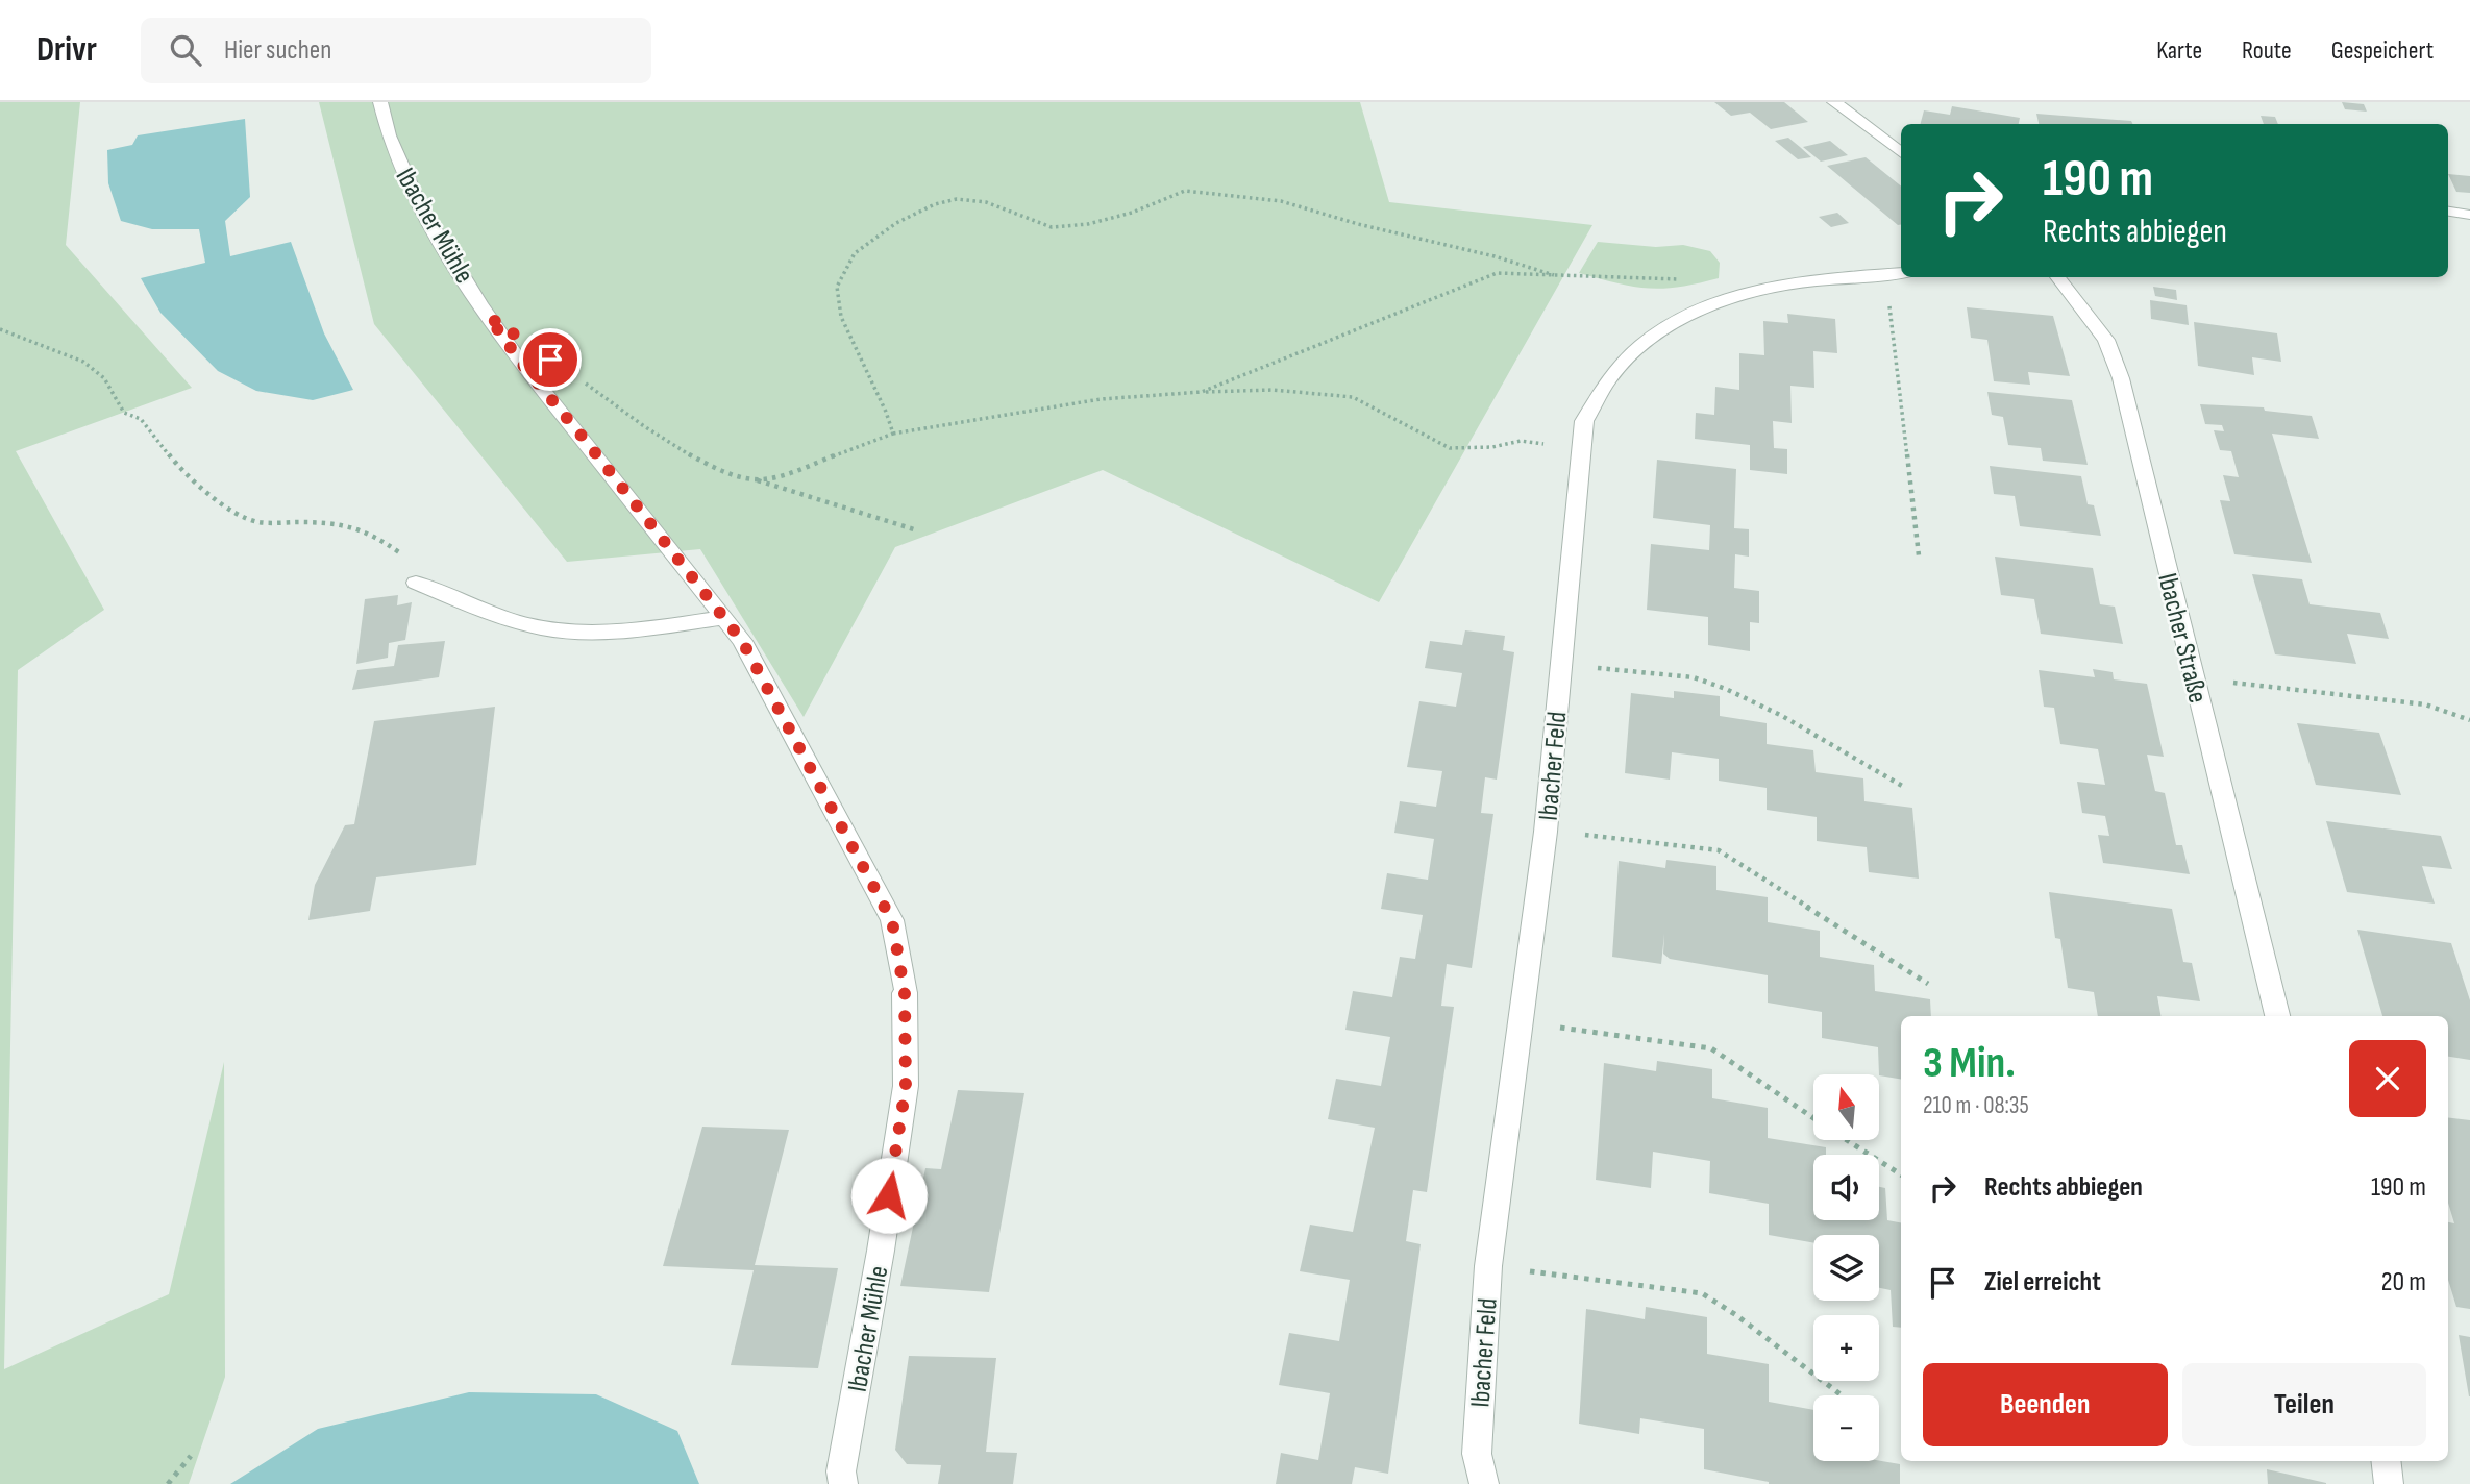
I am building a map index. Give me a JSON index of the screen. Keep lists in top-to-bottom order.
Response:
{
  "streets": {
    "street": ["Ibacher Mühle", "Ibacher Straße", "Ibacher Feld"]
  },
  "north": "top",
  "page": {
    "header": "Drivr",
    "search": "Hier suchen",
    "nav": ["Karte", "Route", "Gespeichert"],
    "turn": ["190 m", "Rechts abbiegen"],
    "heading": ["3 Min.", "210 m · 08:35"],
    "map_buttons": ["+", "−"],
    "list": [
      {
        "name": "Rechts abbiegen",
        "value": "190 m"
      },
      {
        "name": "Ziel erreicht",
        "value": "20 m"
      }
    ],
    "buttons": ["Beenden", "Teilen"]
  }
}
